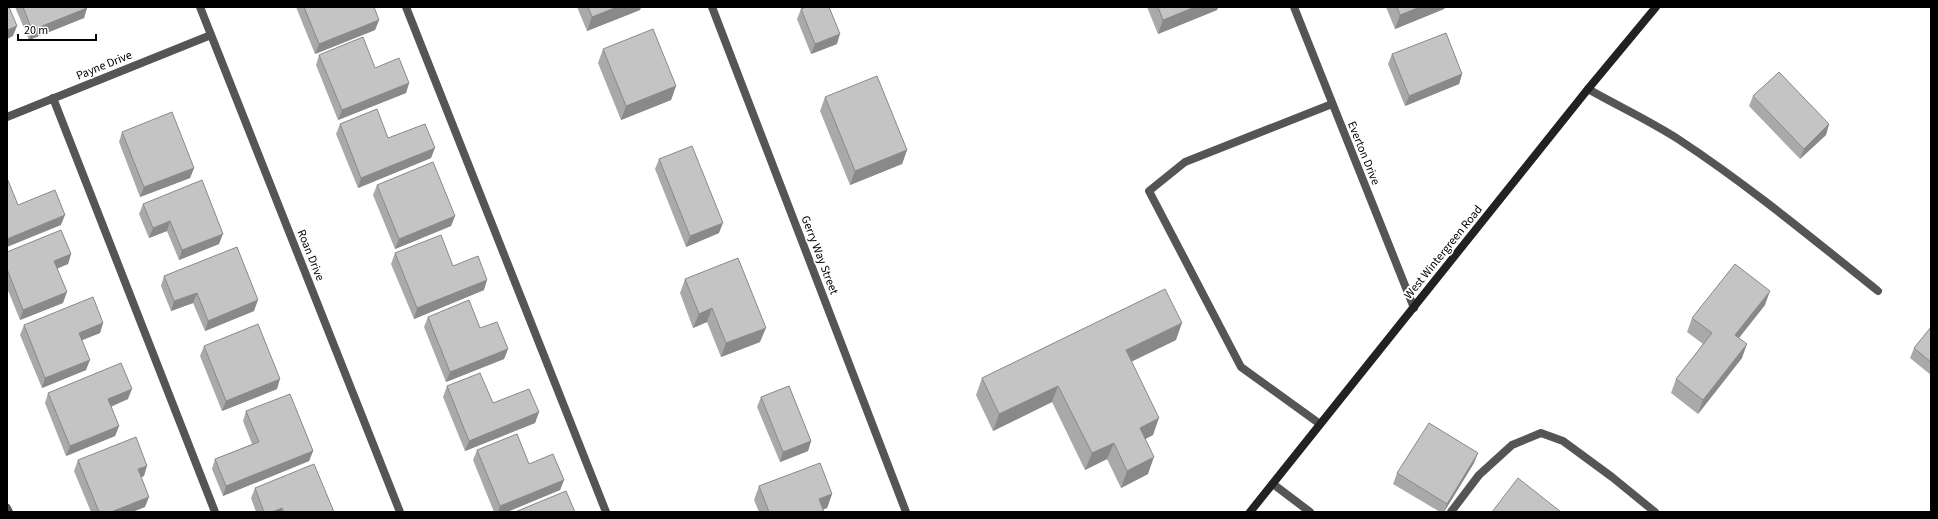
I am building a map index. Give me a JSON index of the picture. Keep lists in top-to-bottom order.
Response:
{
  "streets": {
    "main road": ["West Wintergreen Road"],
    "street": [
      "Payne Drive",
      "Everton Drive",
      "Roan Drive",
      "Gerry Way Street"
    ]
  },
  "crossings": [
    ["Payne Drive", "Roan Drive"],
    ["Everton Drive", "West Wintergreen Road"]
  ],
  "scale_bar": "20 m"
}
